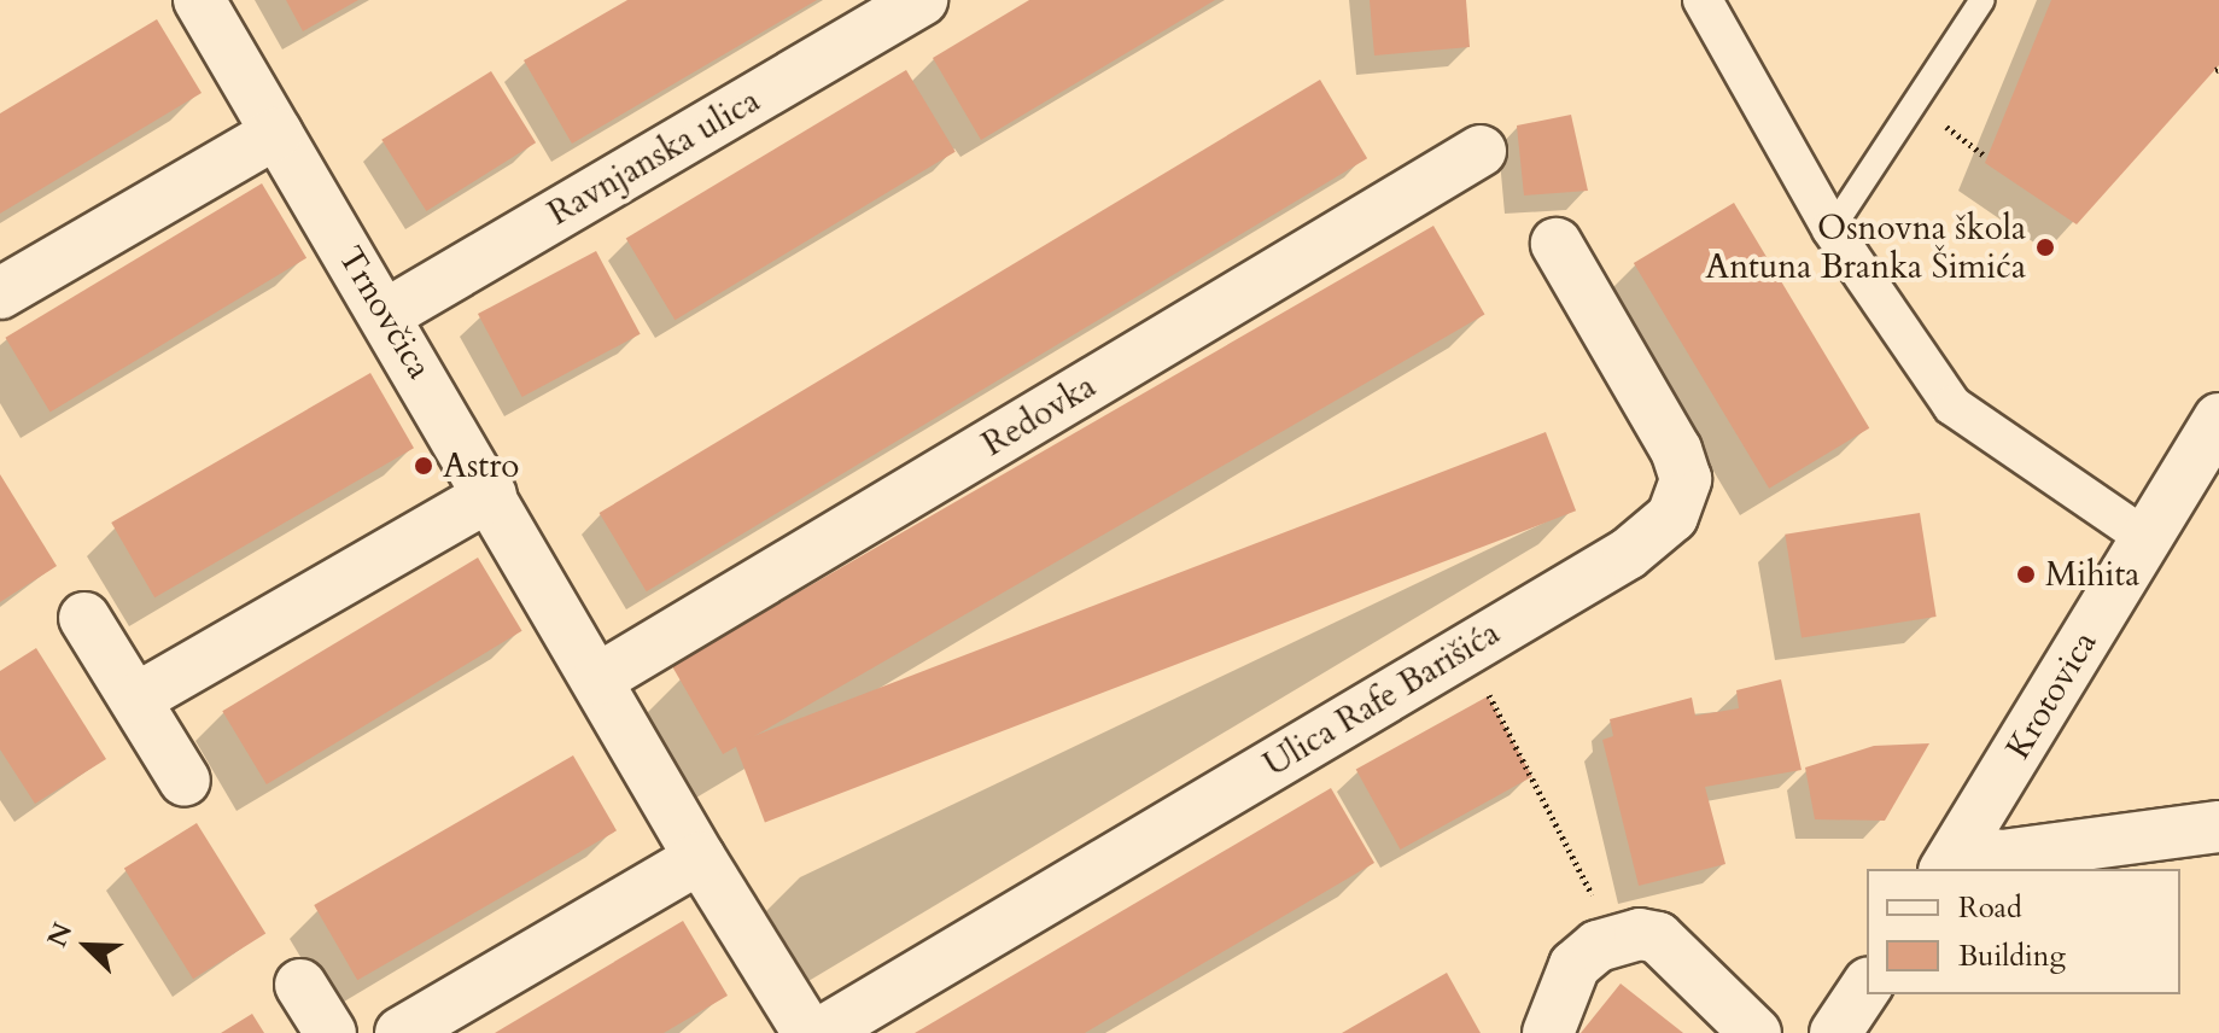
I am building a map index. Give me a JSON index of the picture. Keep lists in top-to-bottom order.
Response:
{
  "streets": {
    "street": [
      "Ravnjanska ulica",
      "Trnovčica",
      "Redovka",
      "Krotovica",
      "Ulica Rafe Barišića"
    ]
  },
  "crossings": [
    ["Ravnjanska ulica", "Trnovčica"],
    ["Trnovčica", "Redovka"]
  ],
  "places": ["Osnovna škola Antuna Branka Šimića", "Astro", "Mihita"],
  "legend": ["Road", "Building"],
  "north": "top left"
}
